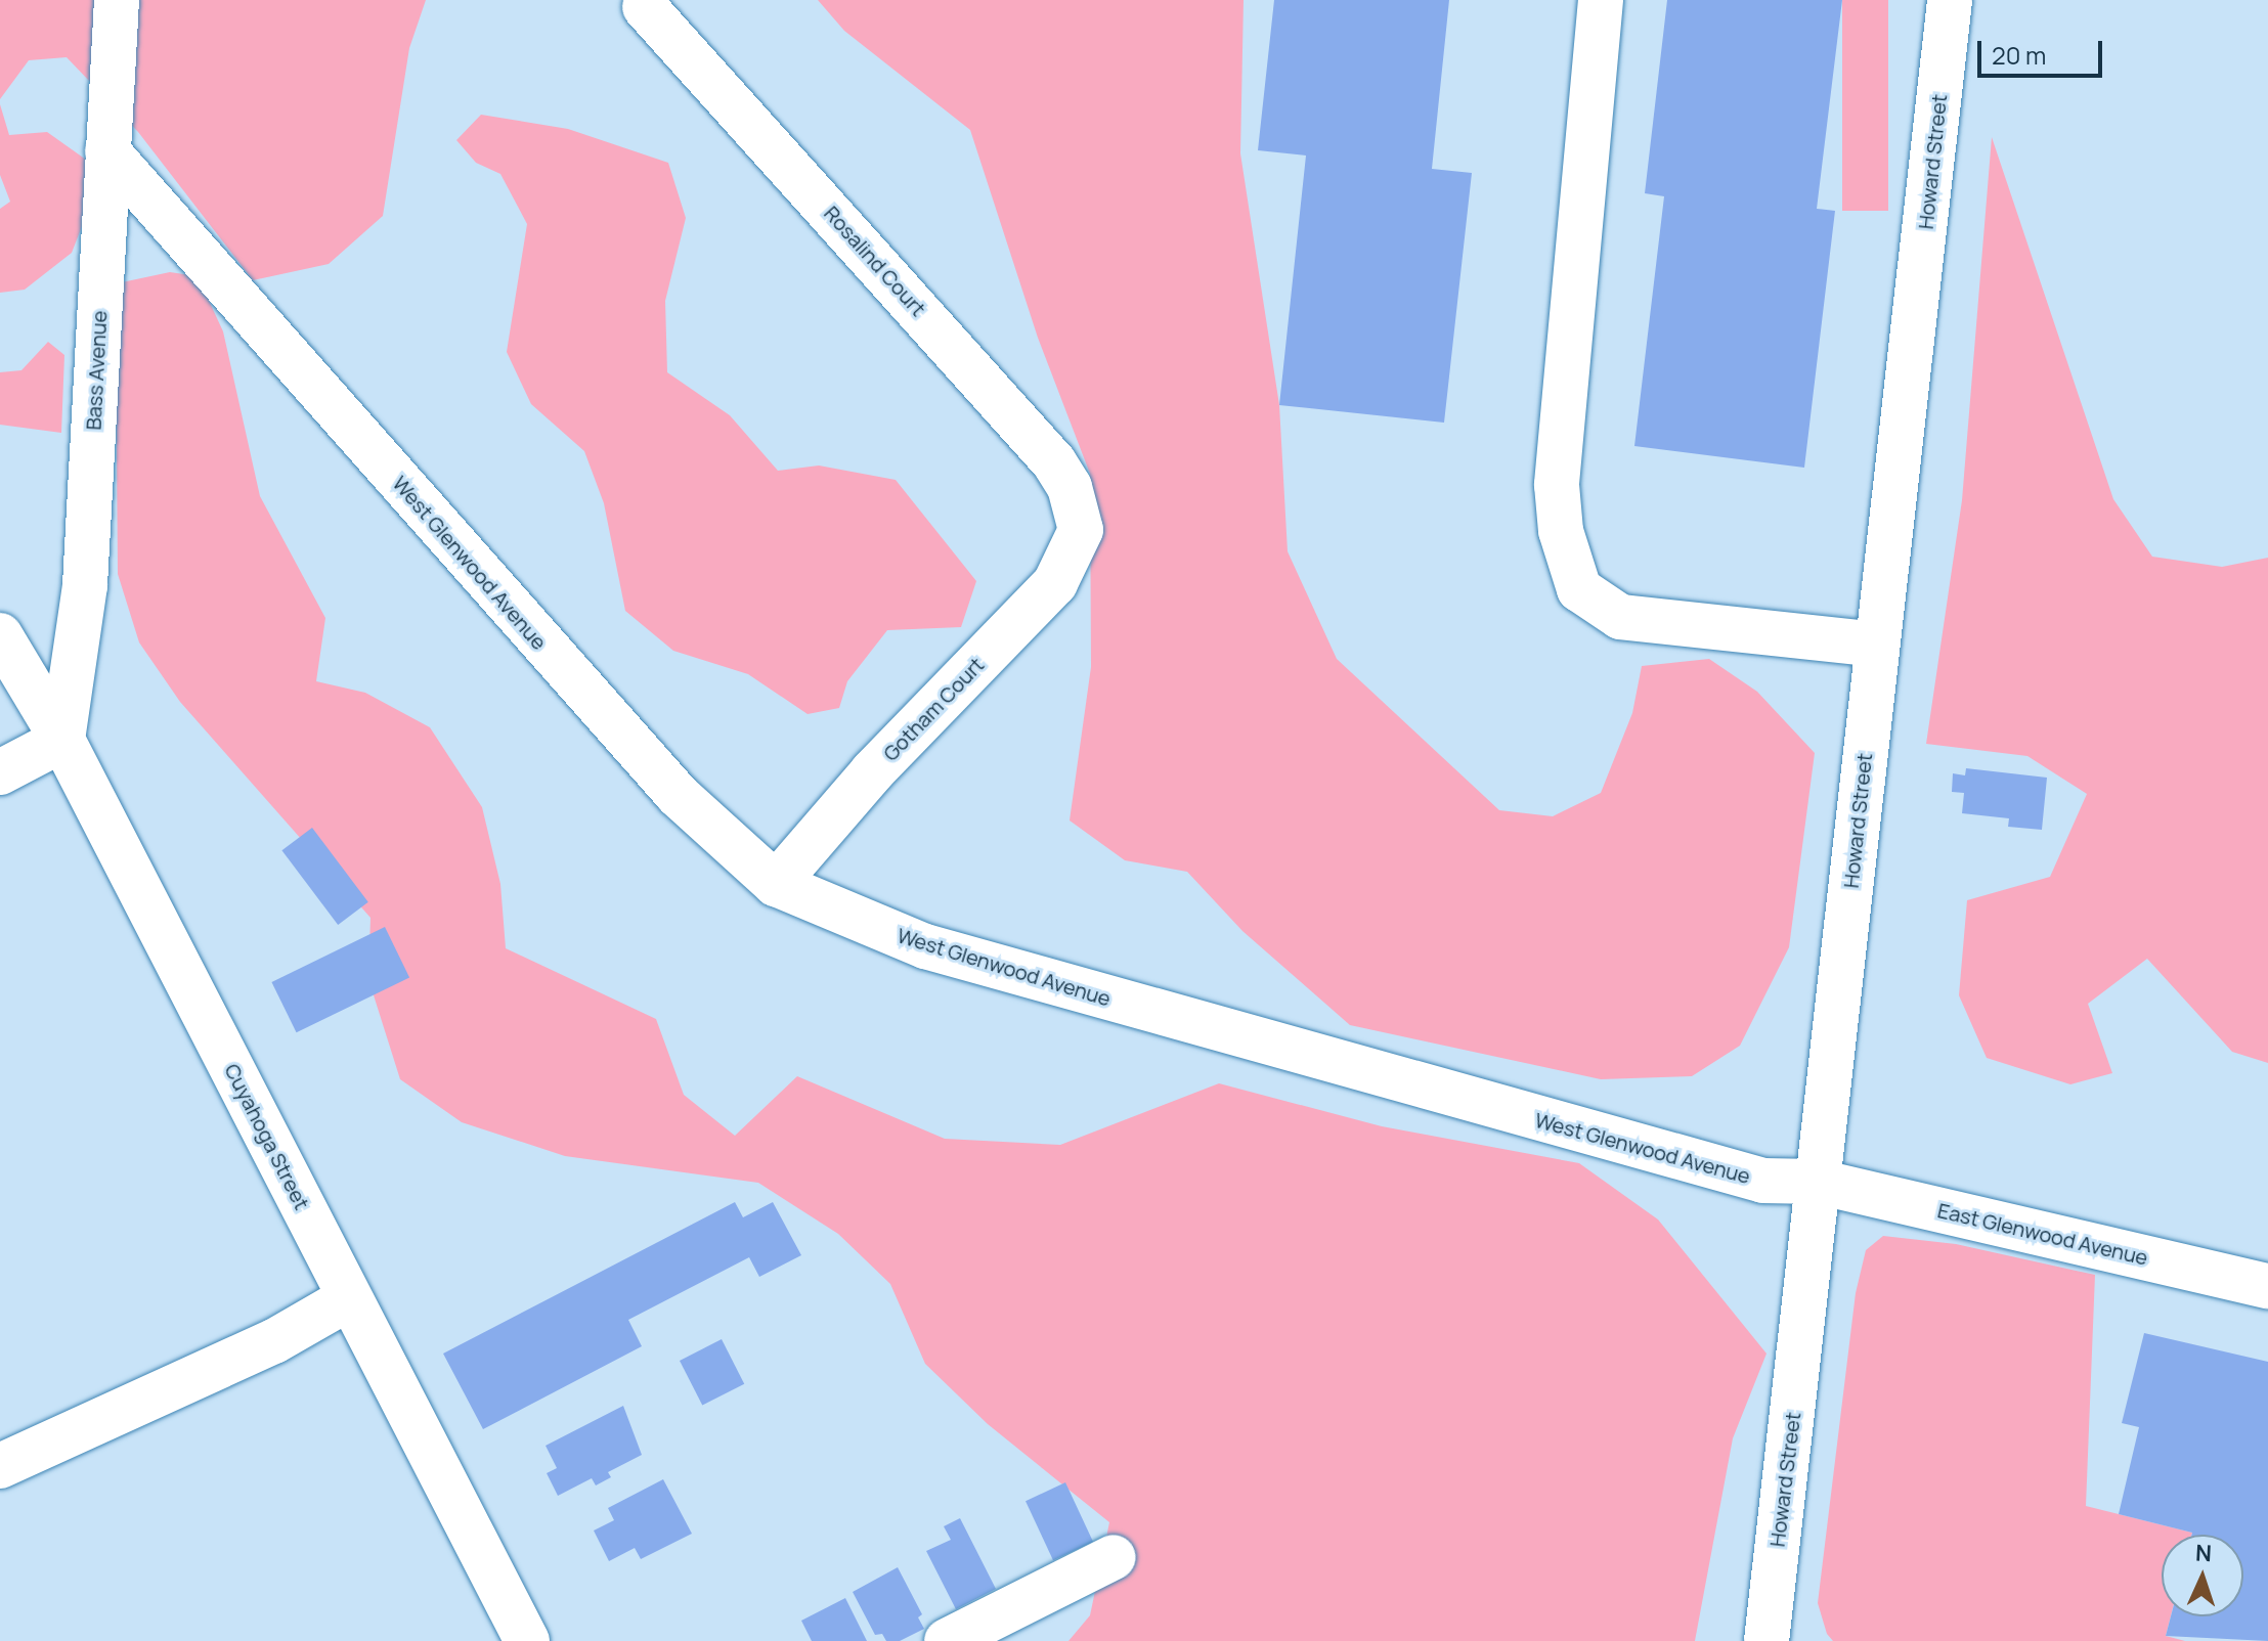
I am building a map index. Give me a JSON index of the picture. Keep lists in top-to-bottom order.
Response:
{
  "streets": {
    "street": [
      "Howard Street",
      "Rosalind Court",
      "Bass Avenue",
      "West Glenwood Avenue",
      "Gotham Court",
      "Cuyahoga Street",
      "East Glenwood Avenue"
    ]
  },
  "crossings": [
    ["Howard Street", "West Glenwood Avenue"],
    ["Howard Street", "East Glenwood Avenue"],
    ["Rosalind Court", "Gotham Court"],
    ["Bass Avenue", "West Glenwood Avenue"],
    ["Bass Avenue", "Cuyahoga Street"],
    ["West Glenwood Avenue", "Gotham Court"],
    ["West Glenwood Avenue", "East Glenwood Avenue"]
  ],
  "scale_bar": "20 m",
  "north": "top"
}
